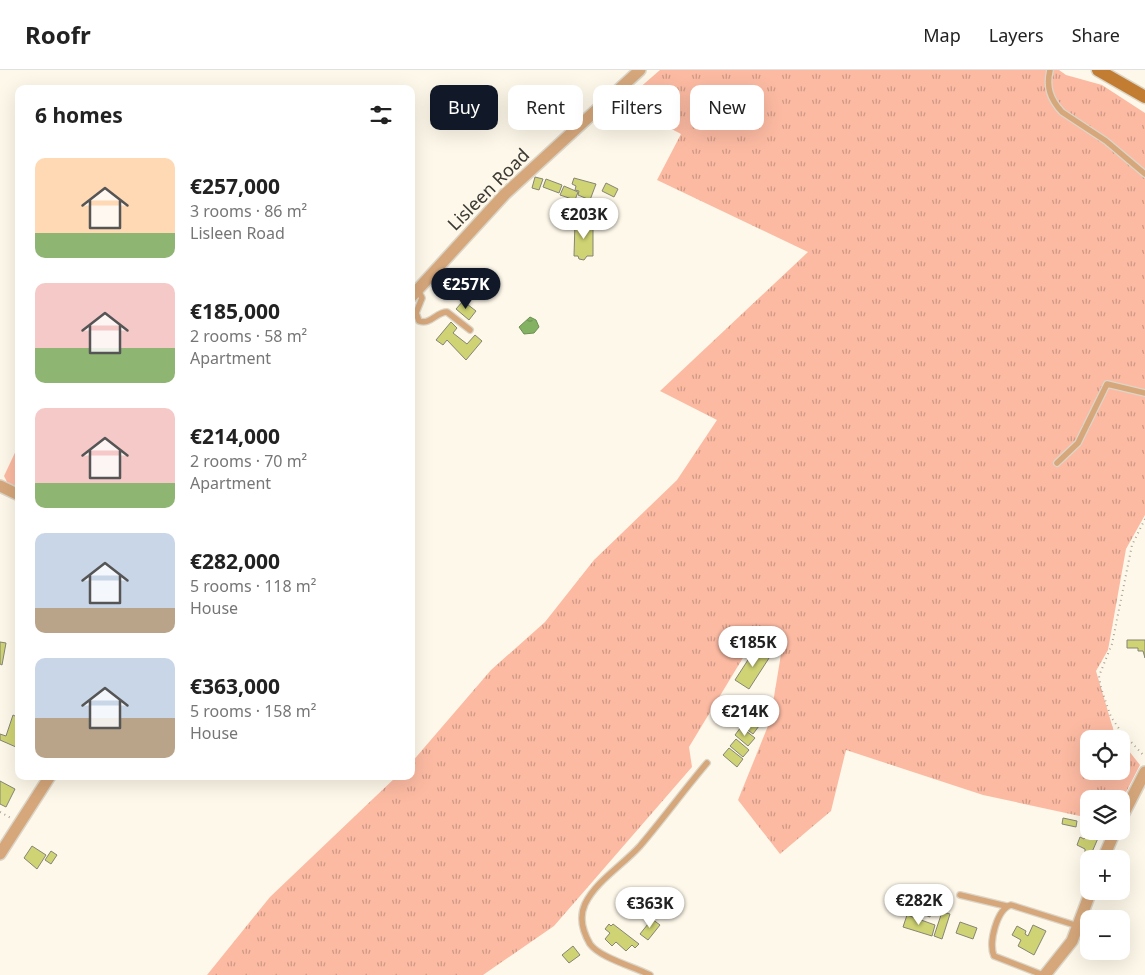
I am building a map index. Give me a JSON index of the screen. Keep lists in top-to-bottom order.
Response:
{
  "streets": {
    "street": ["Lisleen Road"]
  },
  "page": {
    "header": "Roofr",
    "nav": ["Map", "Layers", "Share"],
    "chip": [
      "Buy",
      "Rent",
      "Filters",
      "New"
    ],
    "heading": "6 homes",
    "list": [
      {
        "name": "€257,000",
        "note": "3 rooms · 86 m² · Lisleen Road"
      },
      {
        "name": "€185,000",
        "note": "2 rooms · 58 m² · Apartment"
      },
      {
        "name": "€214,000",
        "note": "2 rooms · 70 m² · Apartment"
      },
      {
        "name": "€282,000",
        "note": "5 rooms · 118 m² · House"
      },
      {
        "name": "€363,000",
        "note": "5 rooms · 158 m² · House"
      }
    ],
    "price": [
      "€203K",
      "€257K",
      "€185K",
      "€214K",
      "€282K",
      "€363K"
    ],
    "map_buttons": ["+", "−"]
  }
}
